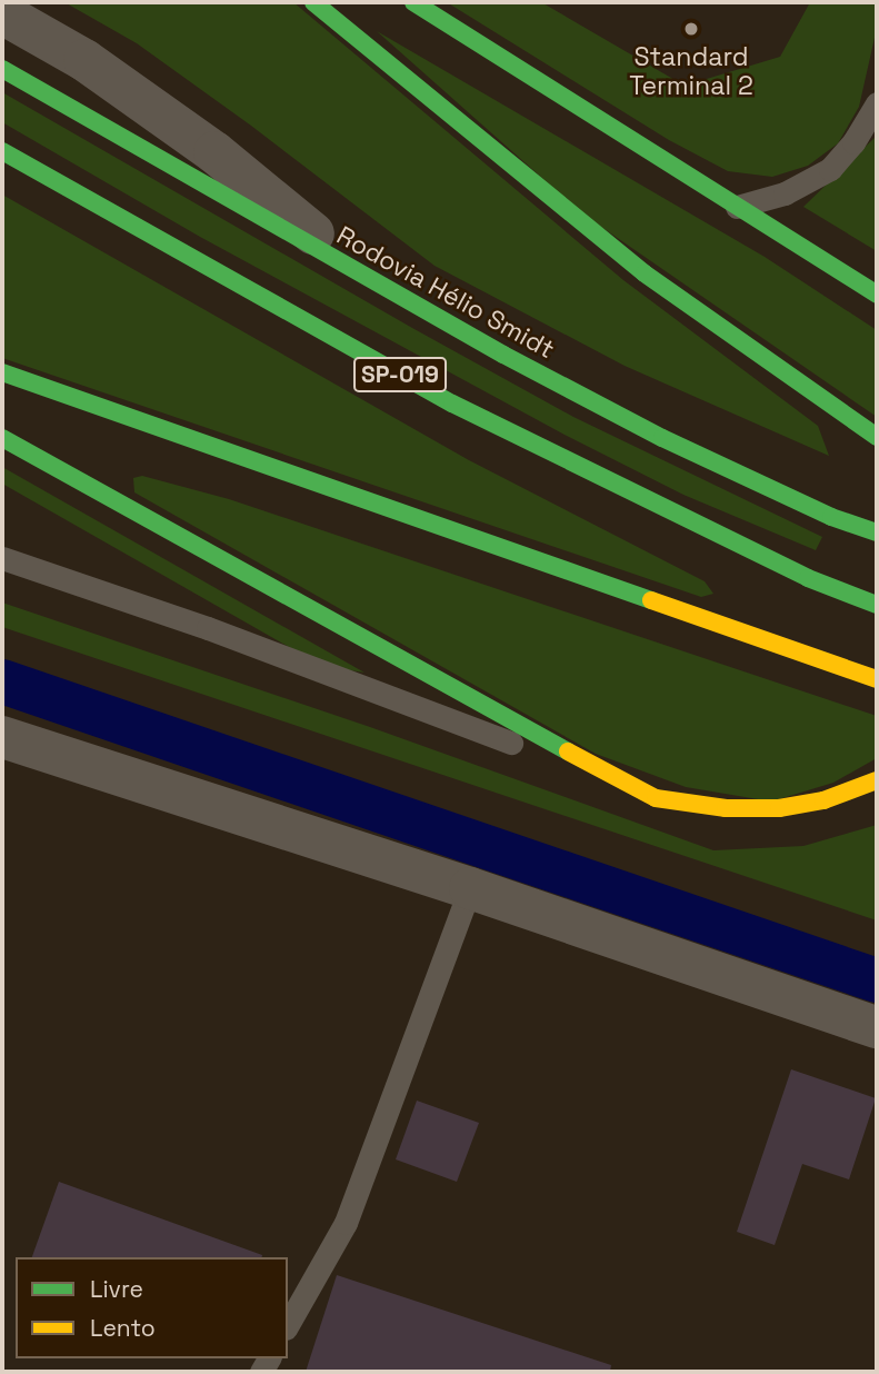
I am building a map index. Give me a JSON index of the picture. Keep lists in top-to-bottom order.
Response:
{
  "streets": {
    "main road": ["Rodovia Hélio Smidt", "SP-019"]
  },
  "places": ["Standard Terminal 2"],
  "legend": ["Livre", "Lento"]
}
